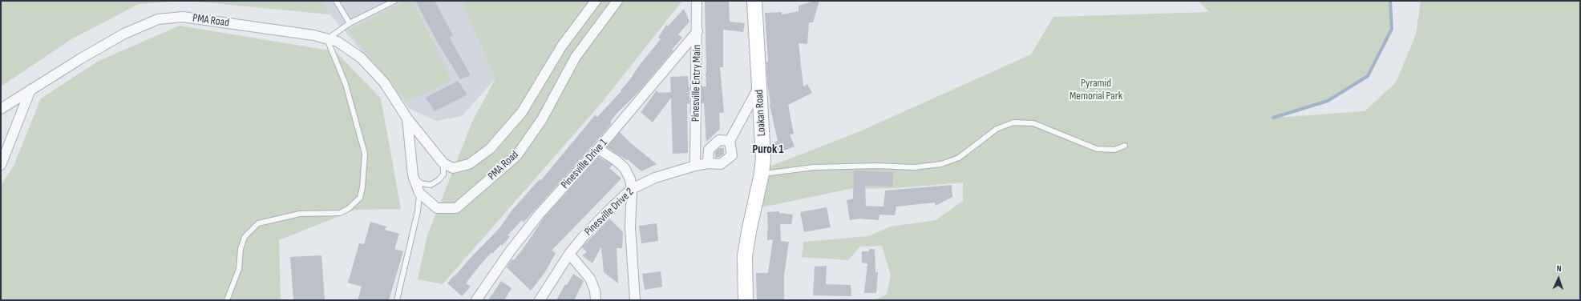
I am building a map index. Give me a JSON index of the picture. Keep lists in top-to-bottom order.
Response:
{
  "streets": {
    "main road": ["Loakan Road"],
    "street": [
      "PMA Road",
      "Pinesville Entry Main",
      "Pinesville Drive 1",
      "Pinesville Drive 2"
    ]
  },
  "crossings": [
    ["Pinesville Entry Main", "Pinesville Drive 1"],
    ["Pinesville Entry Main", "Pinesville Drive 2"]
  ],
  "districts": ["Purok 1"],
  "parks": ["Pyramid Memorial Park"],
  "north": "top"
}
